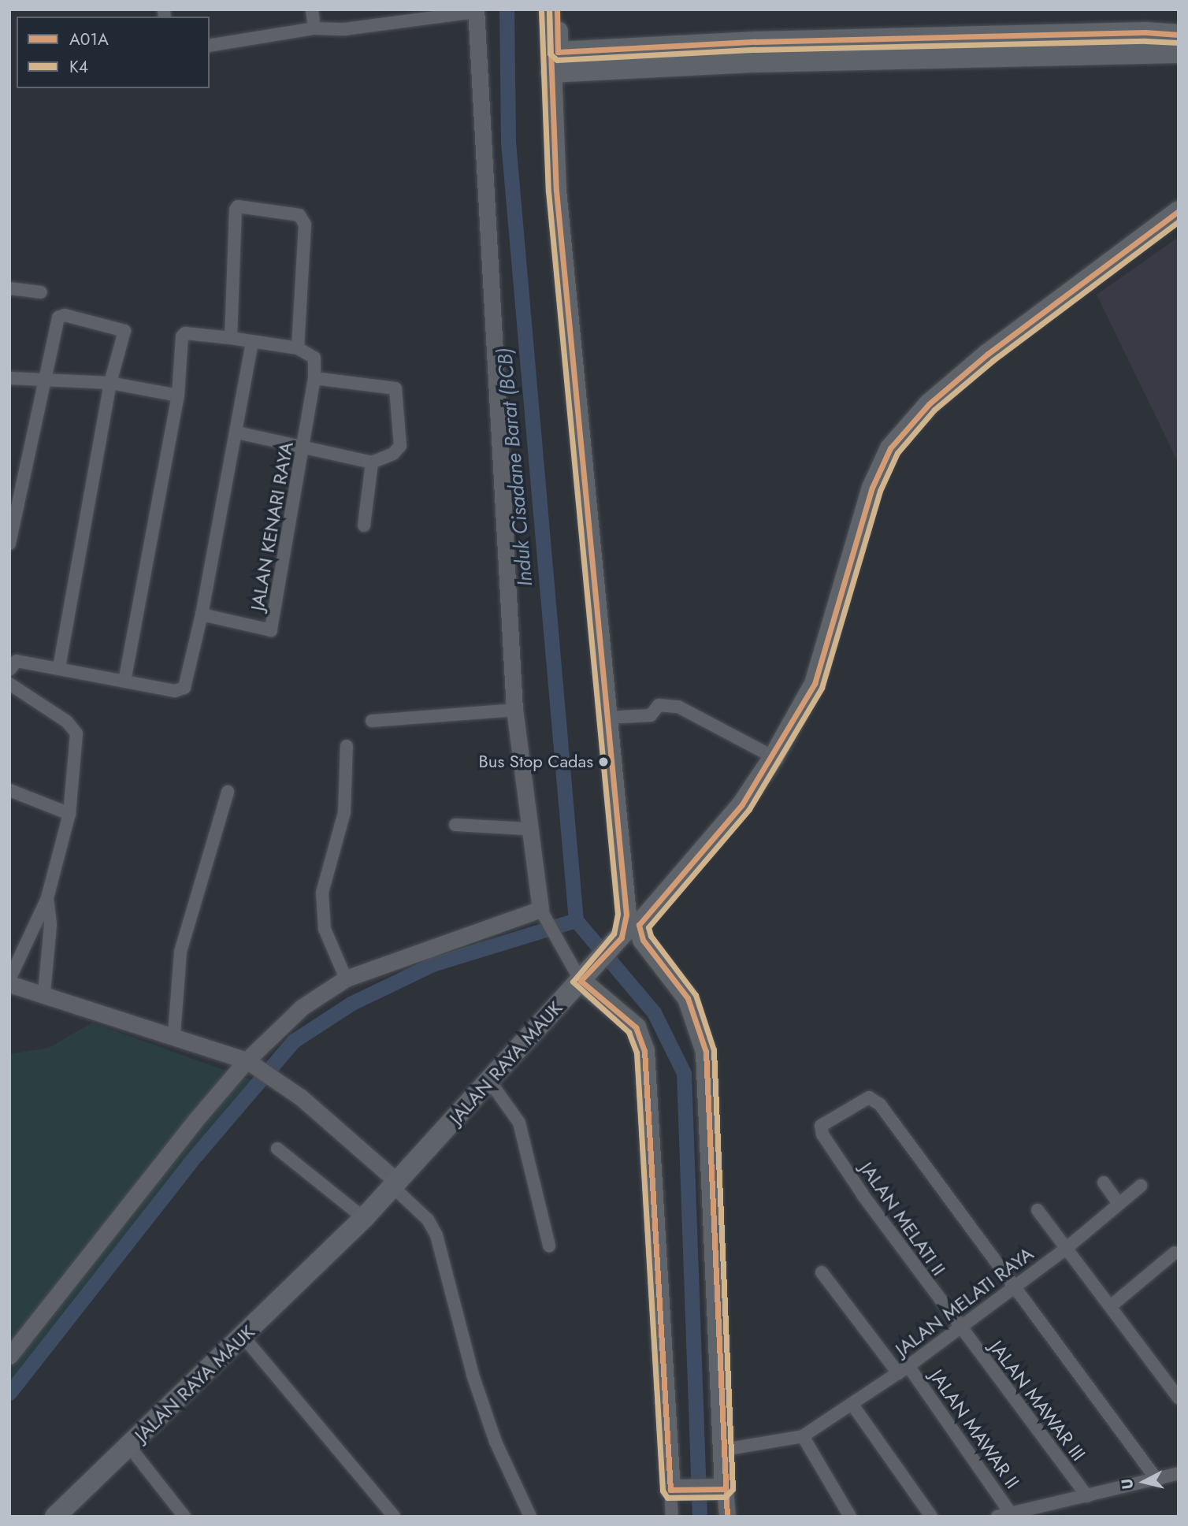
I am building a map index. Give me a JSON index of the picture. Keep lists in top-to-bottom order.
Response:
{
  "streets": {
    "main road": ["JALAN RAYA MAUK"],
    "street": [
      "JALAN KENARI RAYA",
      "JALAN MELATI II",
      "JALAN MELATI RAYA",
      "JALAN MAWAR III",
      "JALAN MAWAR II"
    ]
  },
  "crossings": [
    ["JALAN MELATI II", "JALAN MELATI RAYA"],
    ["JALAN MELATI II", "JALAN MAWAR III"],
    ["JALAN MELATI RAYA", "JALAN MAWAR III"],
    ["JALAN MELATI RAYA", "JALAN MAWAR II"]
  ],
  "water": ["Induk Cisadane Barat (BCB)"],
  "places": ["Bus Stop Cadas"],
  "lines": ["transit line A01A", "transit line K4"],
  "legend": ["A01A", "K4"],
  "north": "left"
}
